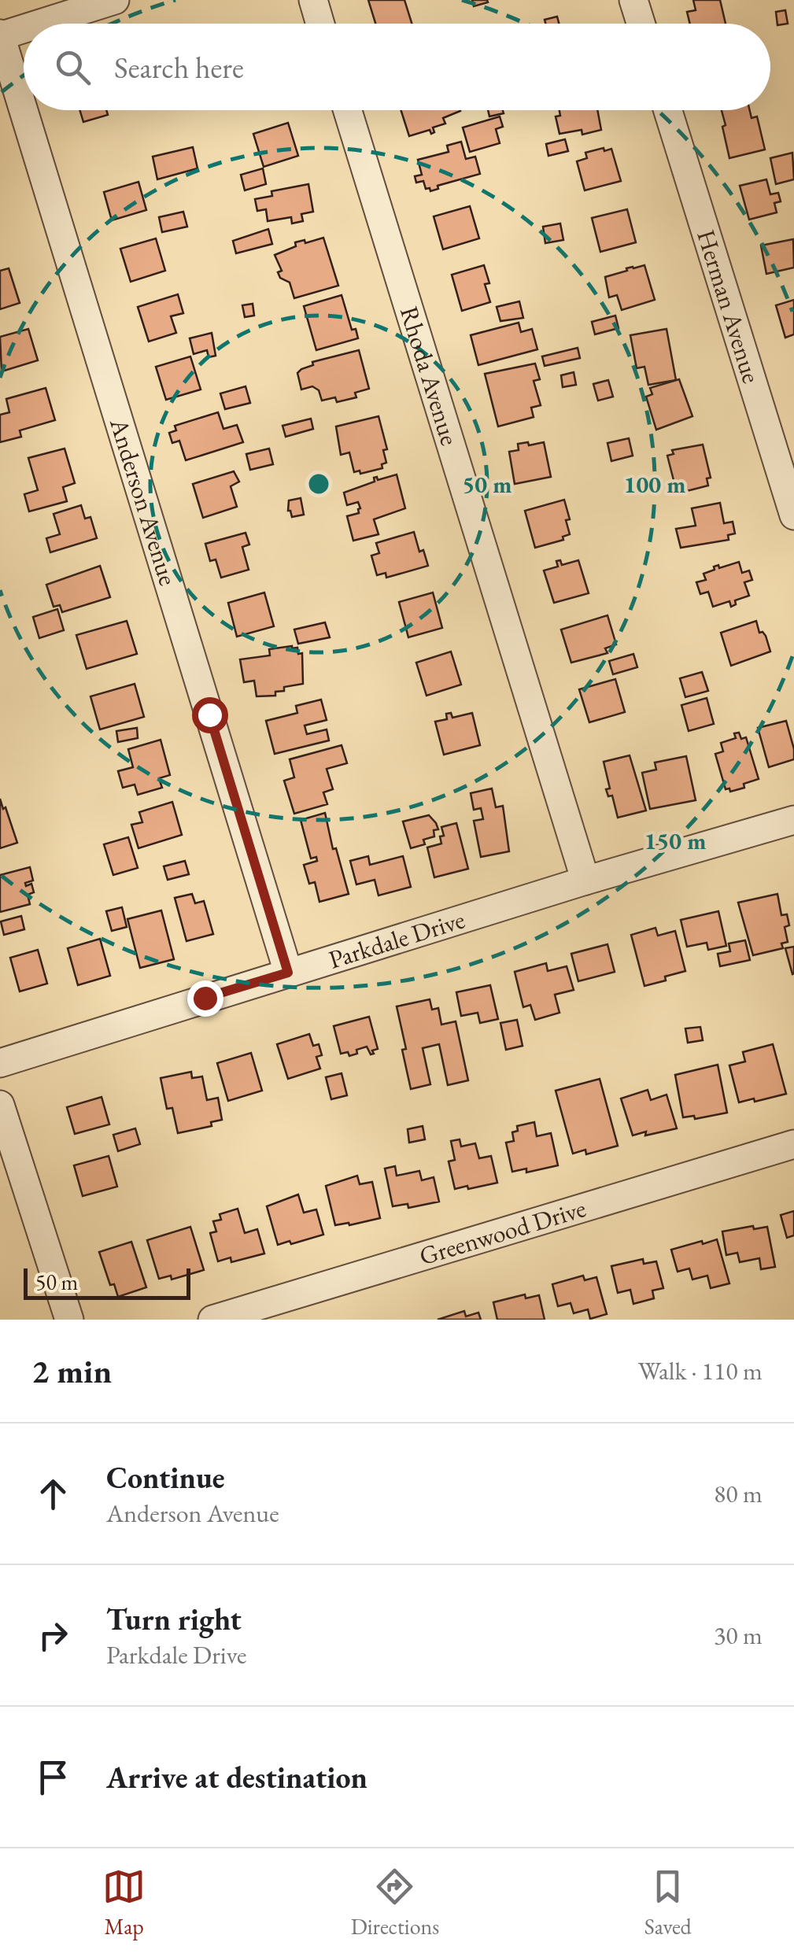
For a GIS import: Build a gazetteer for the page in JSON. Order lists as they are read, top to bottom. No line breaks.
{"streets":{"street":["Herman Avenue","Rhoda Avenue","Anderson Avenue","Parkdale Drive","Greenwood Drive"]},"crossings":[["Rhoda Avenue","Parkdale Drive"],["Anderson Avenue","Parkdale Drive"]],"scale_bar":"50 m","page":{"search":"Search here","scale":"50 m","heading":["2 min","Walk · 110 m"],"list":[["Continue","Anderson Avenue","80 m"],["Turn right","Parkdale Drive","30 m"],"Arrive at destination"],"nav":["Map","Directions","Saved"]},"rings":["50 m","100 m","150 m"]}
